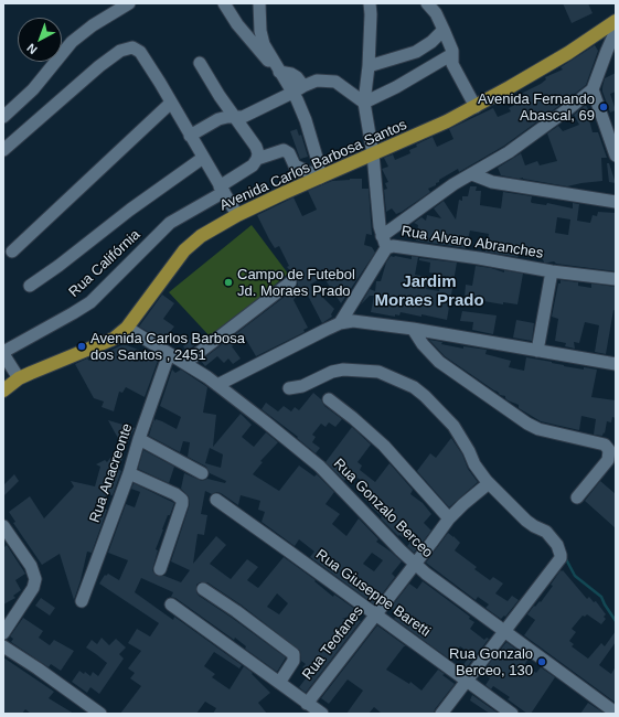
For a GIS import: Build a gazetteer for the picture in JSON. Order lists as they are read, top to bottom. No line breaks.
{"streets":{"main road":["Avenida Carlos Barbosa Santos"],"street":["Rua Alvaro Abranches","Rua Califórnia","Rua Anacreonte","Rua Gonzalo Berceo","Rua Giuseppe Baretti","Rua Teofanes"]},"crossings":[["Avenida Carlos Barbosa Santos","Rua Califórnia"],["Avenida Carlos Barbosa Santos","Rua Gonzalo Berceo"],["Rua Anacreonte","Rua Gonzalo Berceo"],["Rua Gonzalo Berceo","Rua Teofanes"],["Rua Giuseppe Baretti","Rua Teofanes"]],"districts":["Jardim Moraes Prado"],"places":["Avenida Fernando Abascal, 69","Campo de Futebol Jd. Moraes Prado","Avenida Carlos Barbosa dos Santos , 2451","Rua Gonzalo Berceo, 130"],"north":"bottom left"}
